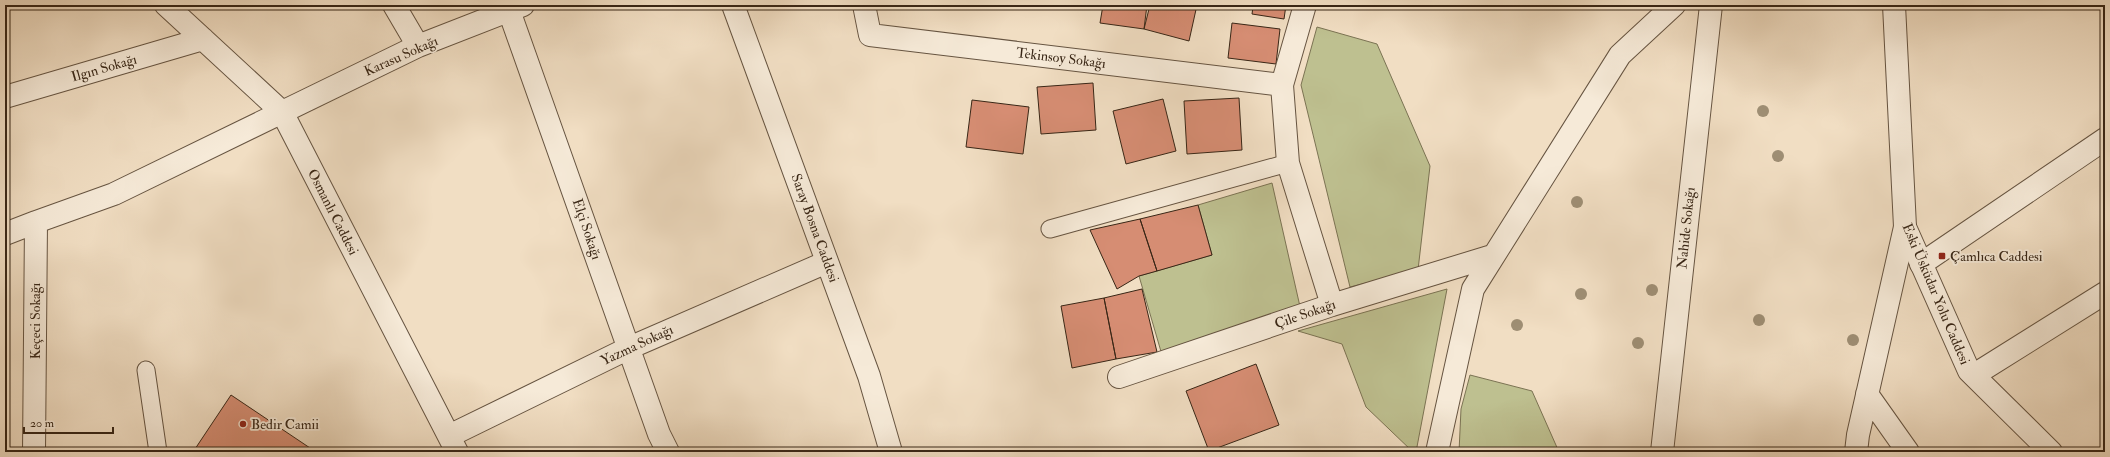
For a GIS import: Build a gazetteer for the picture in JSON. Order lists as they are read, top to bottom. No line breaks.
{"streets":{"street":["Karasu Sokağı","Tekinsoy Sokağı","Ilgın Sokağı","Osmanlı Caddesi","Saray Bosna Caddesi","Nahide Sokağı","Elçi Sokağı","Eski Üsküdar Yolu Caddesi","Çile Sokağı","Keçeci Sokağı","Yazma Sokağı"]},"crossings":[["Karasu Sokağı","Osmanlı Caddesi"],["Karasu Sokağı","Elçi Sokağı"],["Karasu Sokağı","Keçeci Sokağı"],["Ilgın Sokağı","Osmanlı Caddesi"],["Osmanlı Caddesi","Yazma Sokağı"],["Saray Bosna Caddesi","Yazma Sokağı"],["Elçi Sokağı","Yazma Sokağı"]],"places":{"transit":["Çamlıca Caddesi"],"other":["Bedir Camii"]},"scale_bar":"20 m"}
